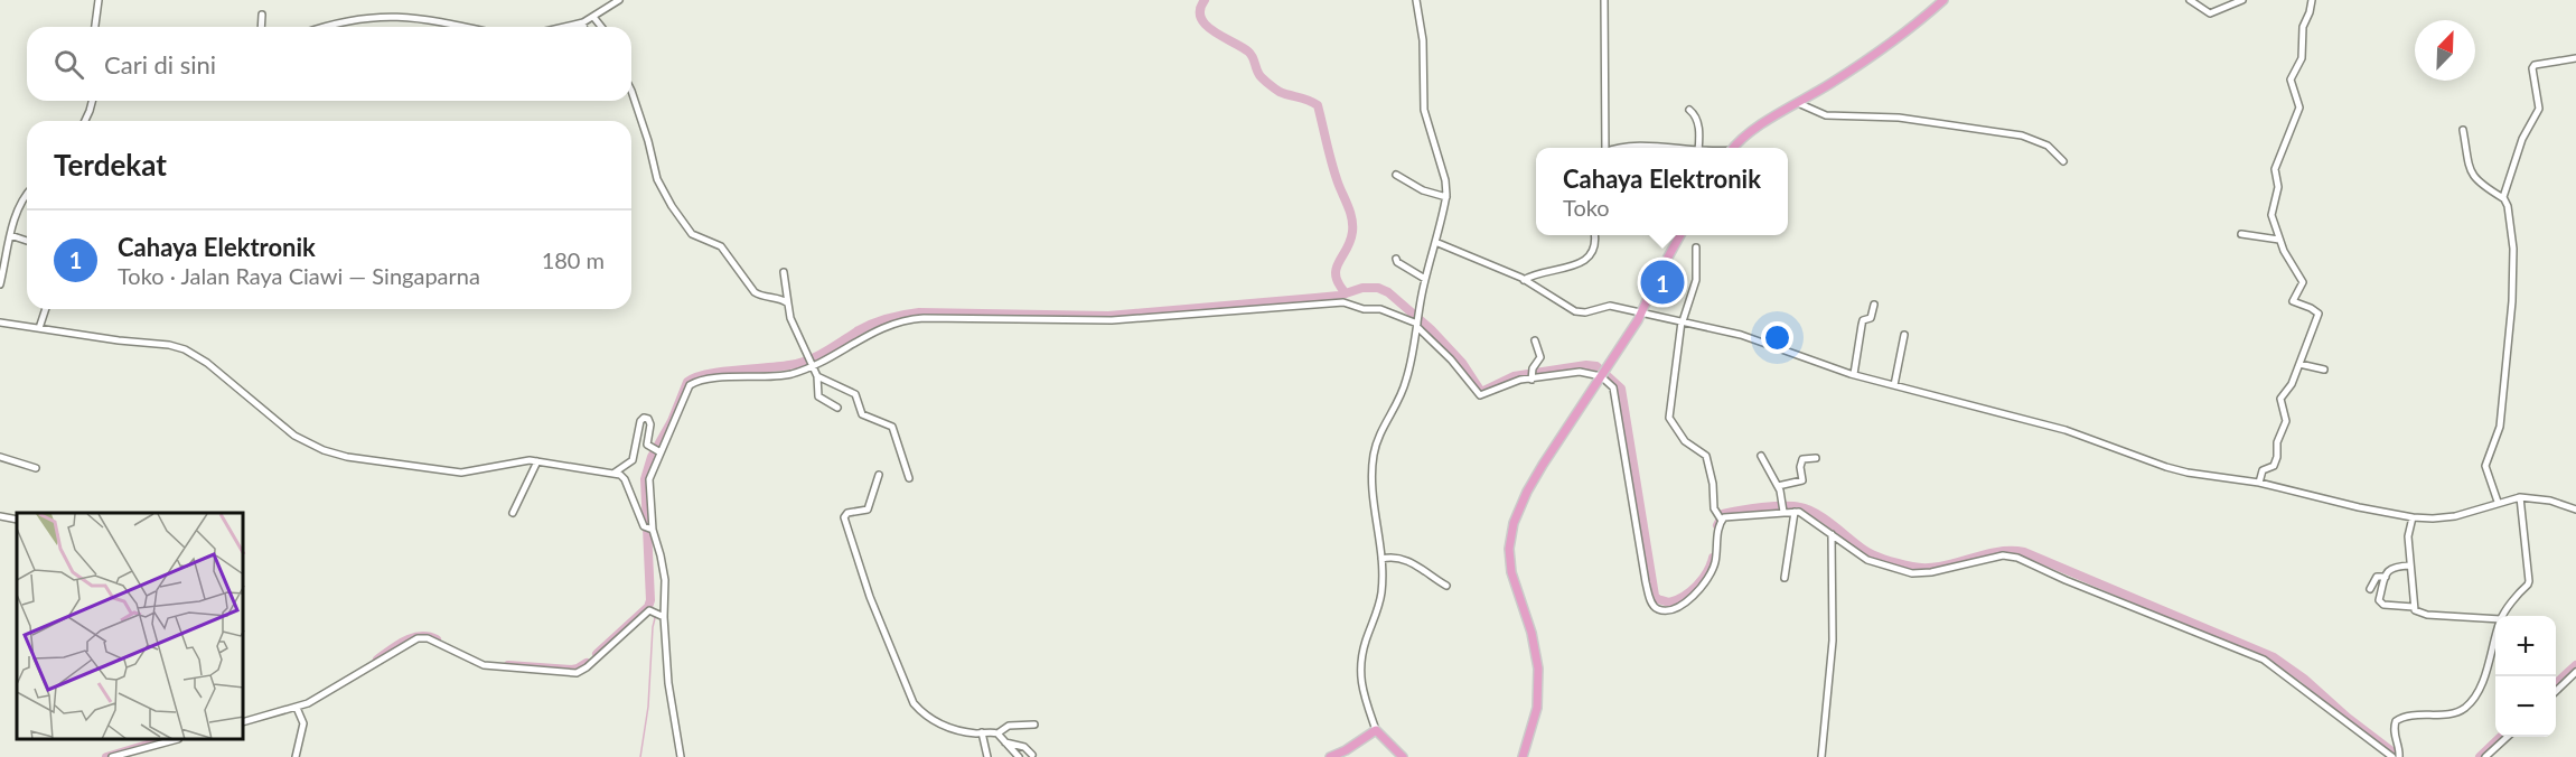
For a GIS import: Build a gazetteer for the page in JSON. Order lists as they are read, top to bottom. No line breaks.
{"north":"top right","page":{"search":"Cari di sini","heading":"Terdekat","popup":["Cahaya Elektronik","Toko"],"list":[{"mark":"1","name":"Cahaya Elektronik","note":"Toko · Jalan Raya Ciawi — Singaparna","value":"180 m"}],"pins":"1","map_buttons":["+","−"]}}
